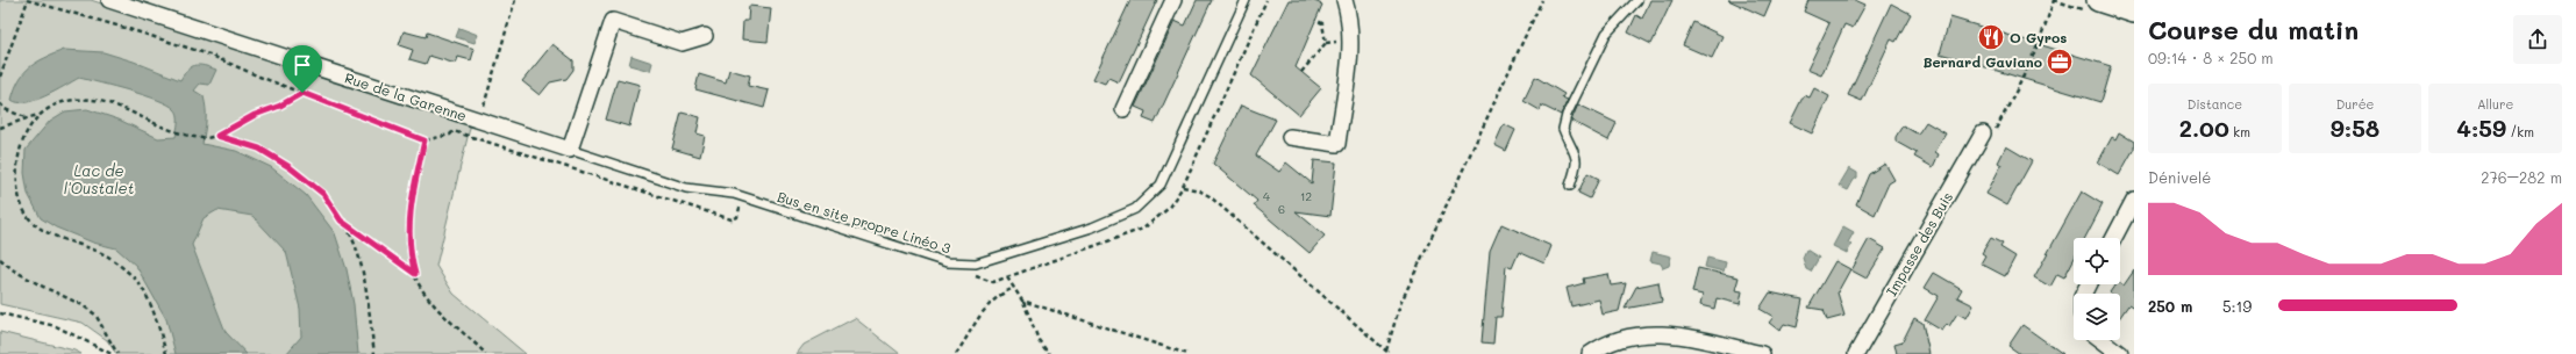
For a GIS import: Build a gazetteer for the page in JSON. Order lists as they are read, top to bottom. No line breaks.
{"streets":{"street":["Rue de la Garenne","Impasse des Buis"],"lane":["Bus en site propre Linéo 3"]},"crossings":[["Rue de la Garenne","Bus en site propre Linéo 3"]],"water":["Lac de l'Oustalet"],"places":{"restaurant":["O Gyros"],"office":["Bernard Gaviano"]},"house_numbers":["4","12","6"],"page":{"heading":["Course du matin","09:14 · 8 × 250 m"],"stats":[["Distance","2.00 km"],["Durée","9:58"],["Allure","4:59 /km"]],"chart":["Dénivelé","276–282 m"],"list":[{"name":"250 m","note":"5:19"}]}}
